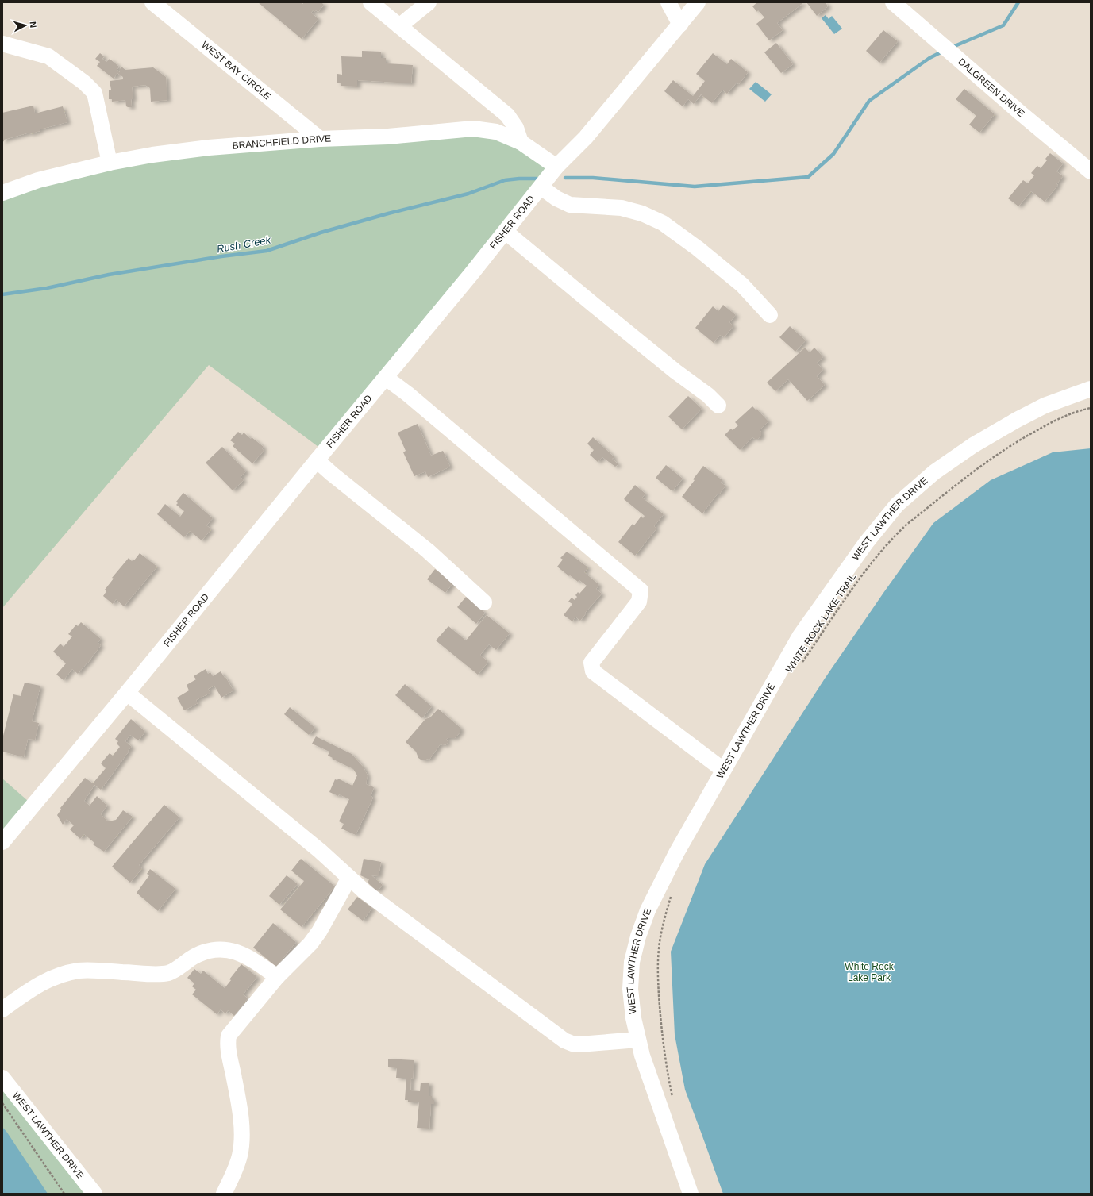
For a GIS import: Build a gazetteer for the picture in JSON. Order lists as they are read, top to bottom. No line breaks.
{"streets":{"street":["WEST BAY CIRCLE","DALGREEN DRIVE","BRANCHFIELD DRIVE","FISHER ROAD","WEST LAWTHER DRIVE"],"path":["WHITE ROCK LAKE TRAIL"]},"crossings":[["WEST BAY CIRCLE","BRANCHFIELD DRIVE"],["BRANCHFIELD DRIVE","FISHER ROAD"]],"water":["Rush Creek"],"parks":["White Rock Lake Park"],"north":"right"}
